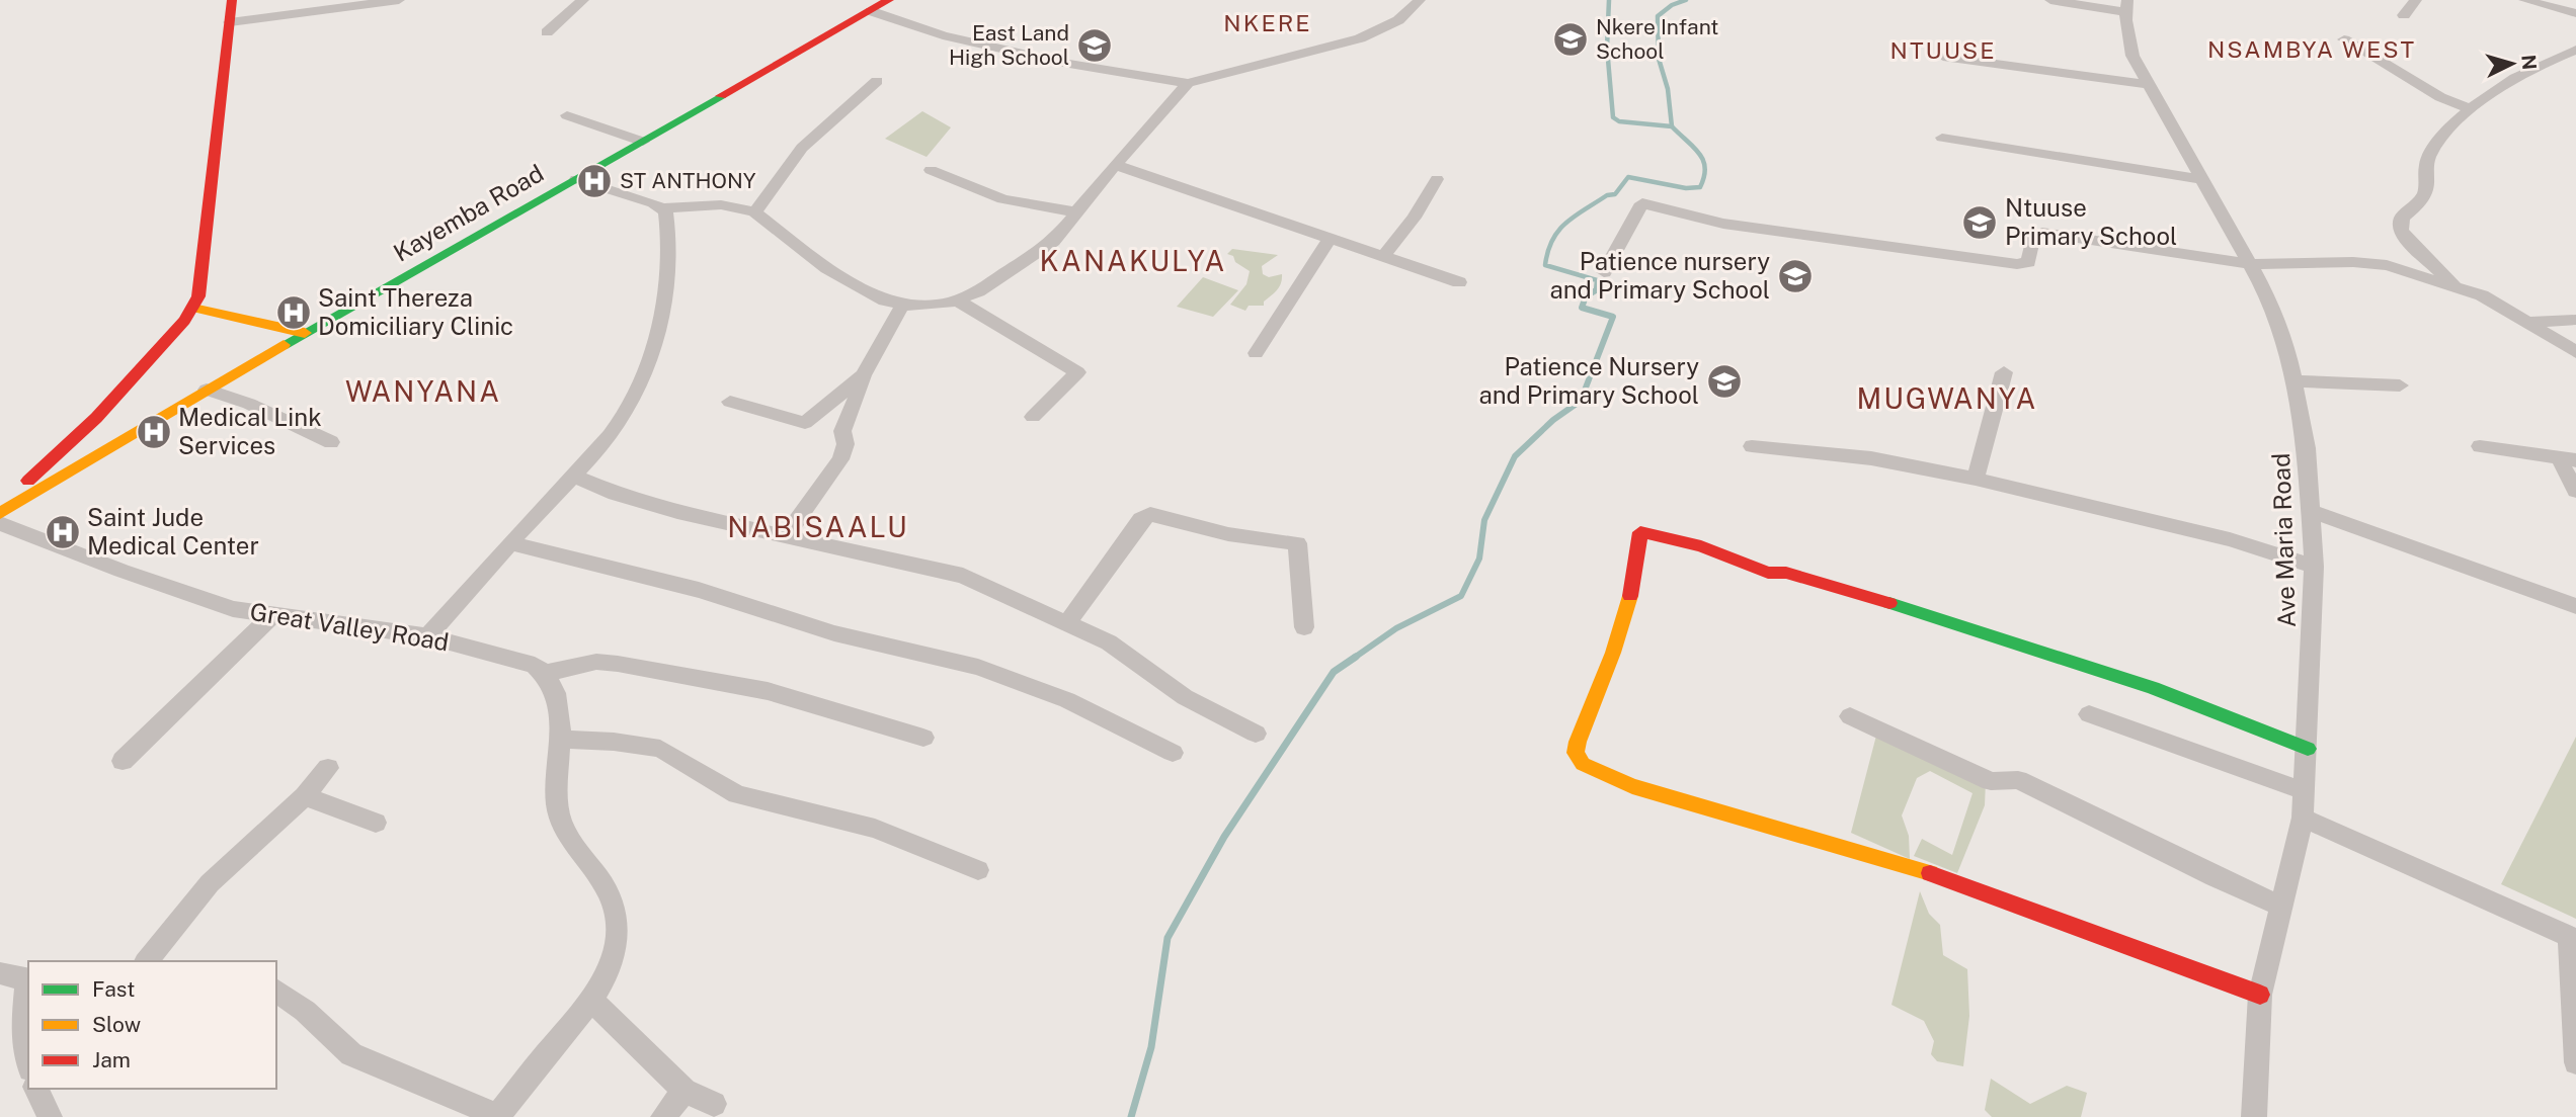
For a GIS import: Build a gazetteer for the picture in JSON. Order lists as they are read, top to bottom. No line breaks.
{"streets":{"street":["Kayemba Road","Ave Maria Road","Great Valley Road"]},"districts":["NKERE","NSAMBYA WEST","NTUUSE","KANAKULYA","WANYANA","MUGWANYA","NABISAALU"],"places":{"school or university":["Nkere Infant School","East Land High School","Ntuuse Primary School","Patience nursery and Primary School","Patience Nursery and Primary School"],"hospital":["ST ANTHONY","Saint Thereza Domiciliary Clinic","Medical Link Services","Saint Jude Medical Center"]},"legend":["Fast","Slow","Jam"],"north":"right"}
